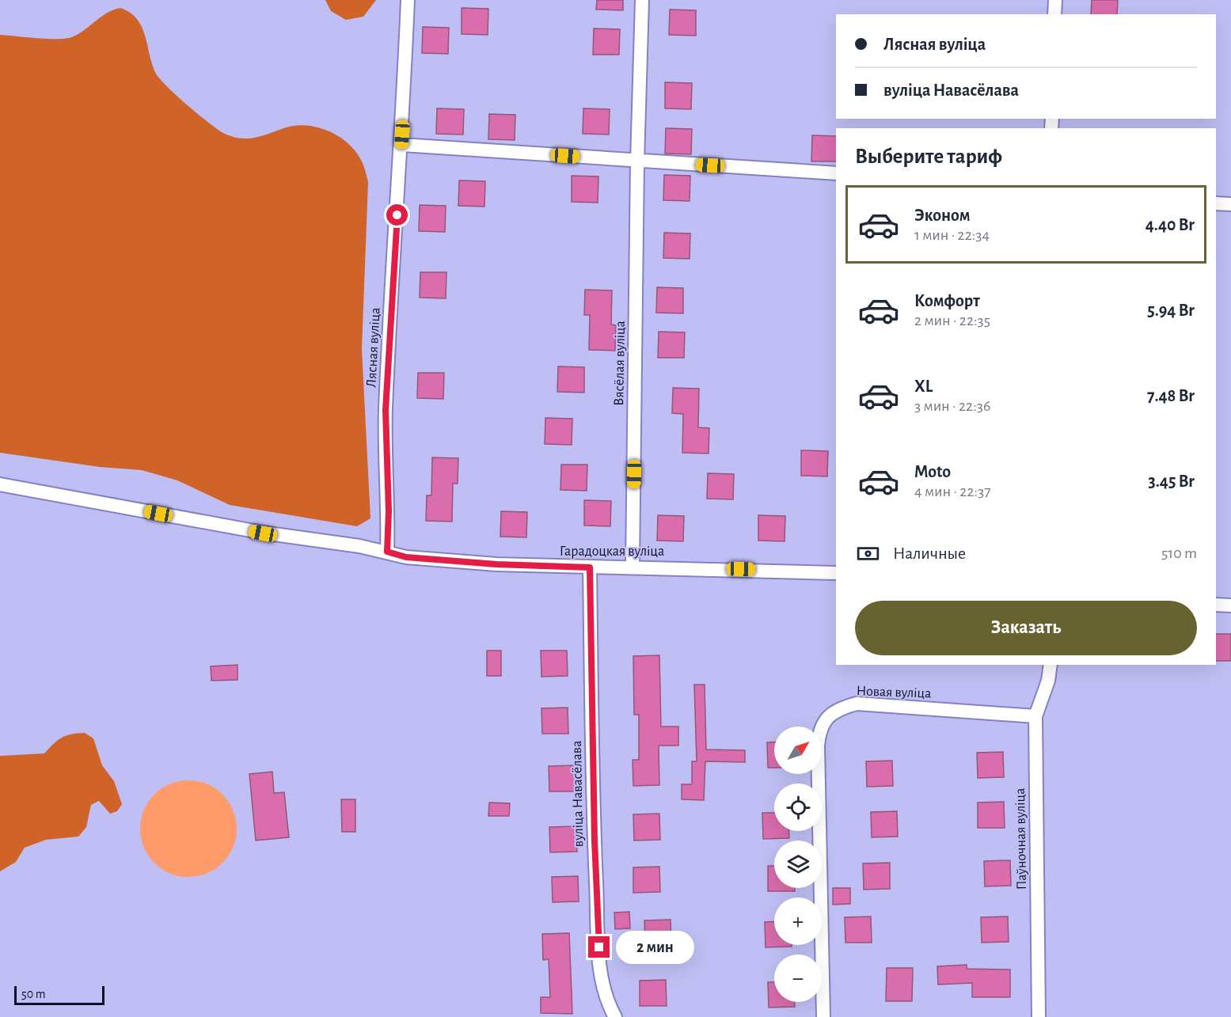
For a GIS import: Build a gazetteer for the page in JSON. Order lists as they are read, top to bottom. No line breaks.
{"streets":{"street":["Лясная вуліца","Вясёлая вуліца","Гарадоцкая вуліца","Новая вуліца","вуліца Навасёлава","Паўночная вуліца"]},"crossings":[["Лясная вуліца","Гарадоцкая вуліца"],["Вясёлая вуліца","Гарадоцкая вуліца"],["Гарадоцкая вуліца","вуліца Навасёлава"],["Новая вуліца","Паўночная вуліца"]],"scale_bar":"50 m","north":"top right","page":{"banner":["Лясная вуліца","вуліца Навасёлава"],"heading":"Выберите тариф","list":[{"name":"Эконом","note":"1 мин · 22:34","value":"4.40 Br"},{"name":"Комфорт","note":"2 мин · 22:35","value":"5.94 Br"},{"name":"XL","note":"3 мин · 22:36","value":"7.48 Br"},{"name":"Moto","note":"4 мин · 22:37","value":"3.45 Br"}],"pay":["Наличные","510 m"],"buttons":"Заказать","map_buttons":["+","−"],"bubble":"2 мин","scale":"50 m"}}
